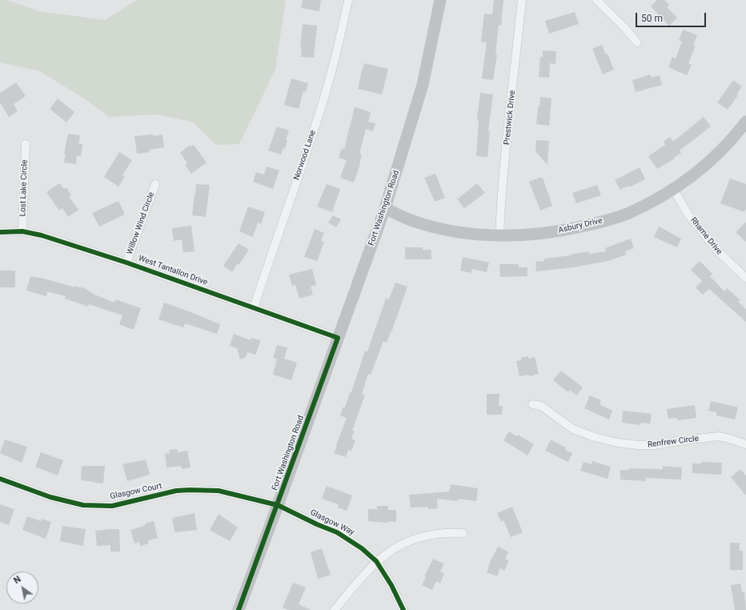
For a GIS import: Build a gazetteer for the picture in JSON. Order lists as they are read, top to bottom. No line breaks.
{"streets":{"main road":["Fort Washington Road","Asbury Drive"],"street":["Prestwick Drive","Norwood Lane","Lost Lake Circle","Willow Wind Circle","Rhame Drive","West Tantallon Drive","Renfrew Circle","Glasgow Court","Glasgow Way"]},"crossings":[["Prestwick Drive","Asbury Drive"],["Norwood Lane","West Tantallon Drive"],["Lost Lake Circle","West Tantallon Drive"],["Fort Washington Road","Asbury Drive"],["Fort Washington Road","West Tantallon Drive"],["Fort Washington Road","Glasgow Court"],["Fort Washington Road","Glasgow Way"],["Willow Wind Circle","West Tantallon Drive"],["Asbury Drive","Rhame Drive"],["Glasgow Court","Glasgow Way"]],"scale_bar":"50 m","north":"top left"}
